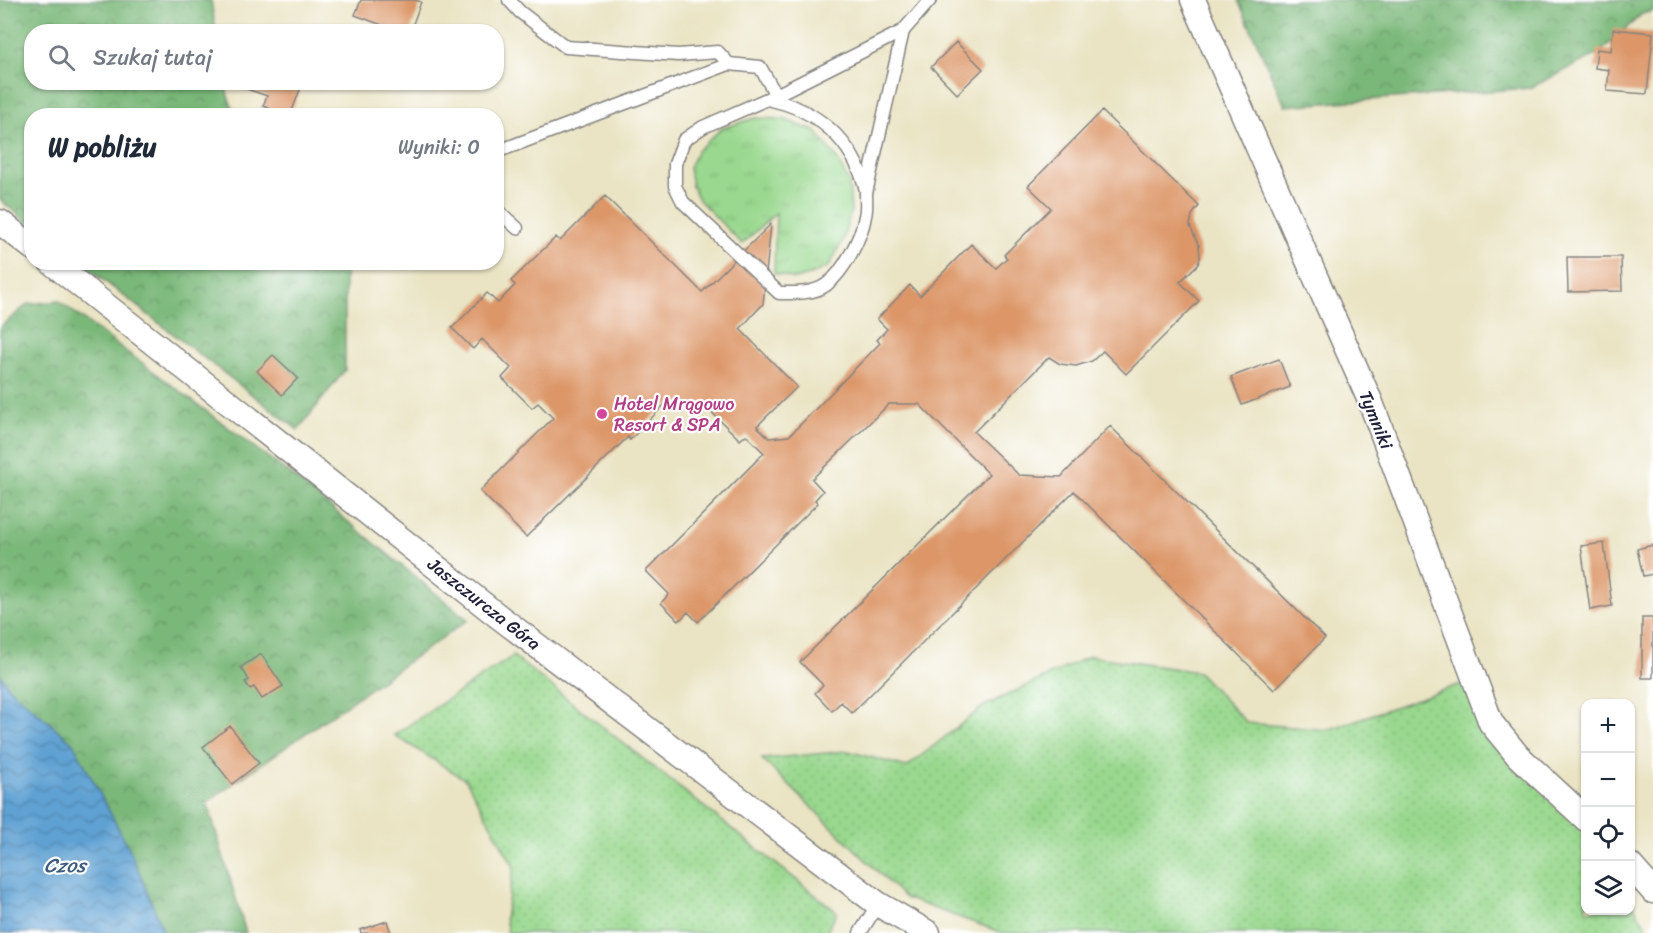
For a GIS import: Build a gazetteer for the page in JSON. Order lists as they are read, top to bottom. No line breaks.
{"streets":{"street":["Tymniki","Jaszczurcza Góra"]},"water":["Czos"],"places":["Hotel Mrągowo Resort & SPA"],"page":{"search":"Szukaj tutaj","heading":["W pobliżu","Wyniki: 0"],"map_buttons":["+","−"]}}
